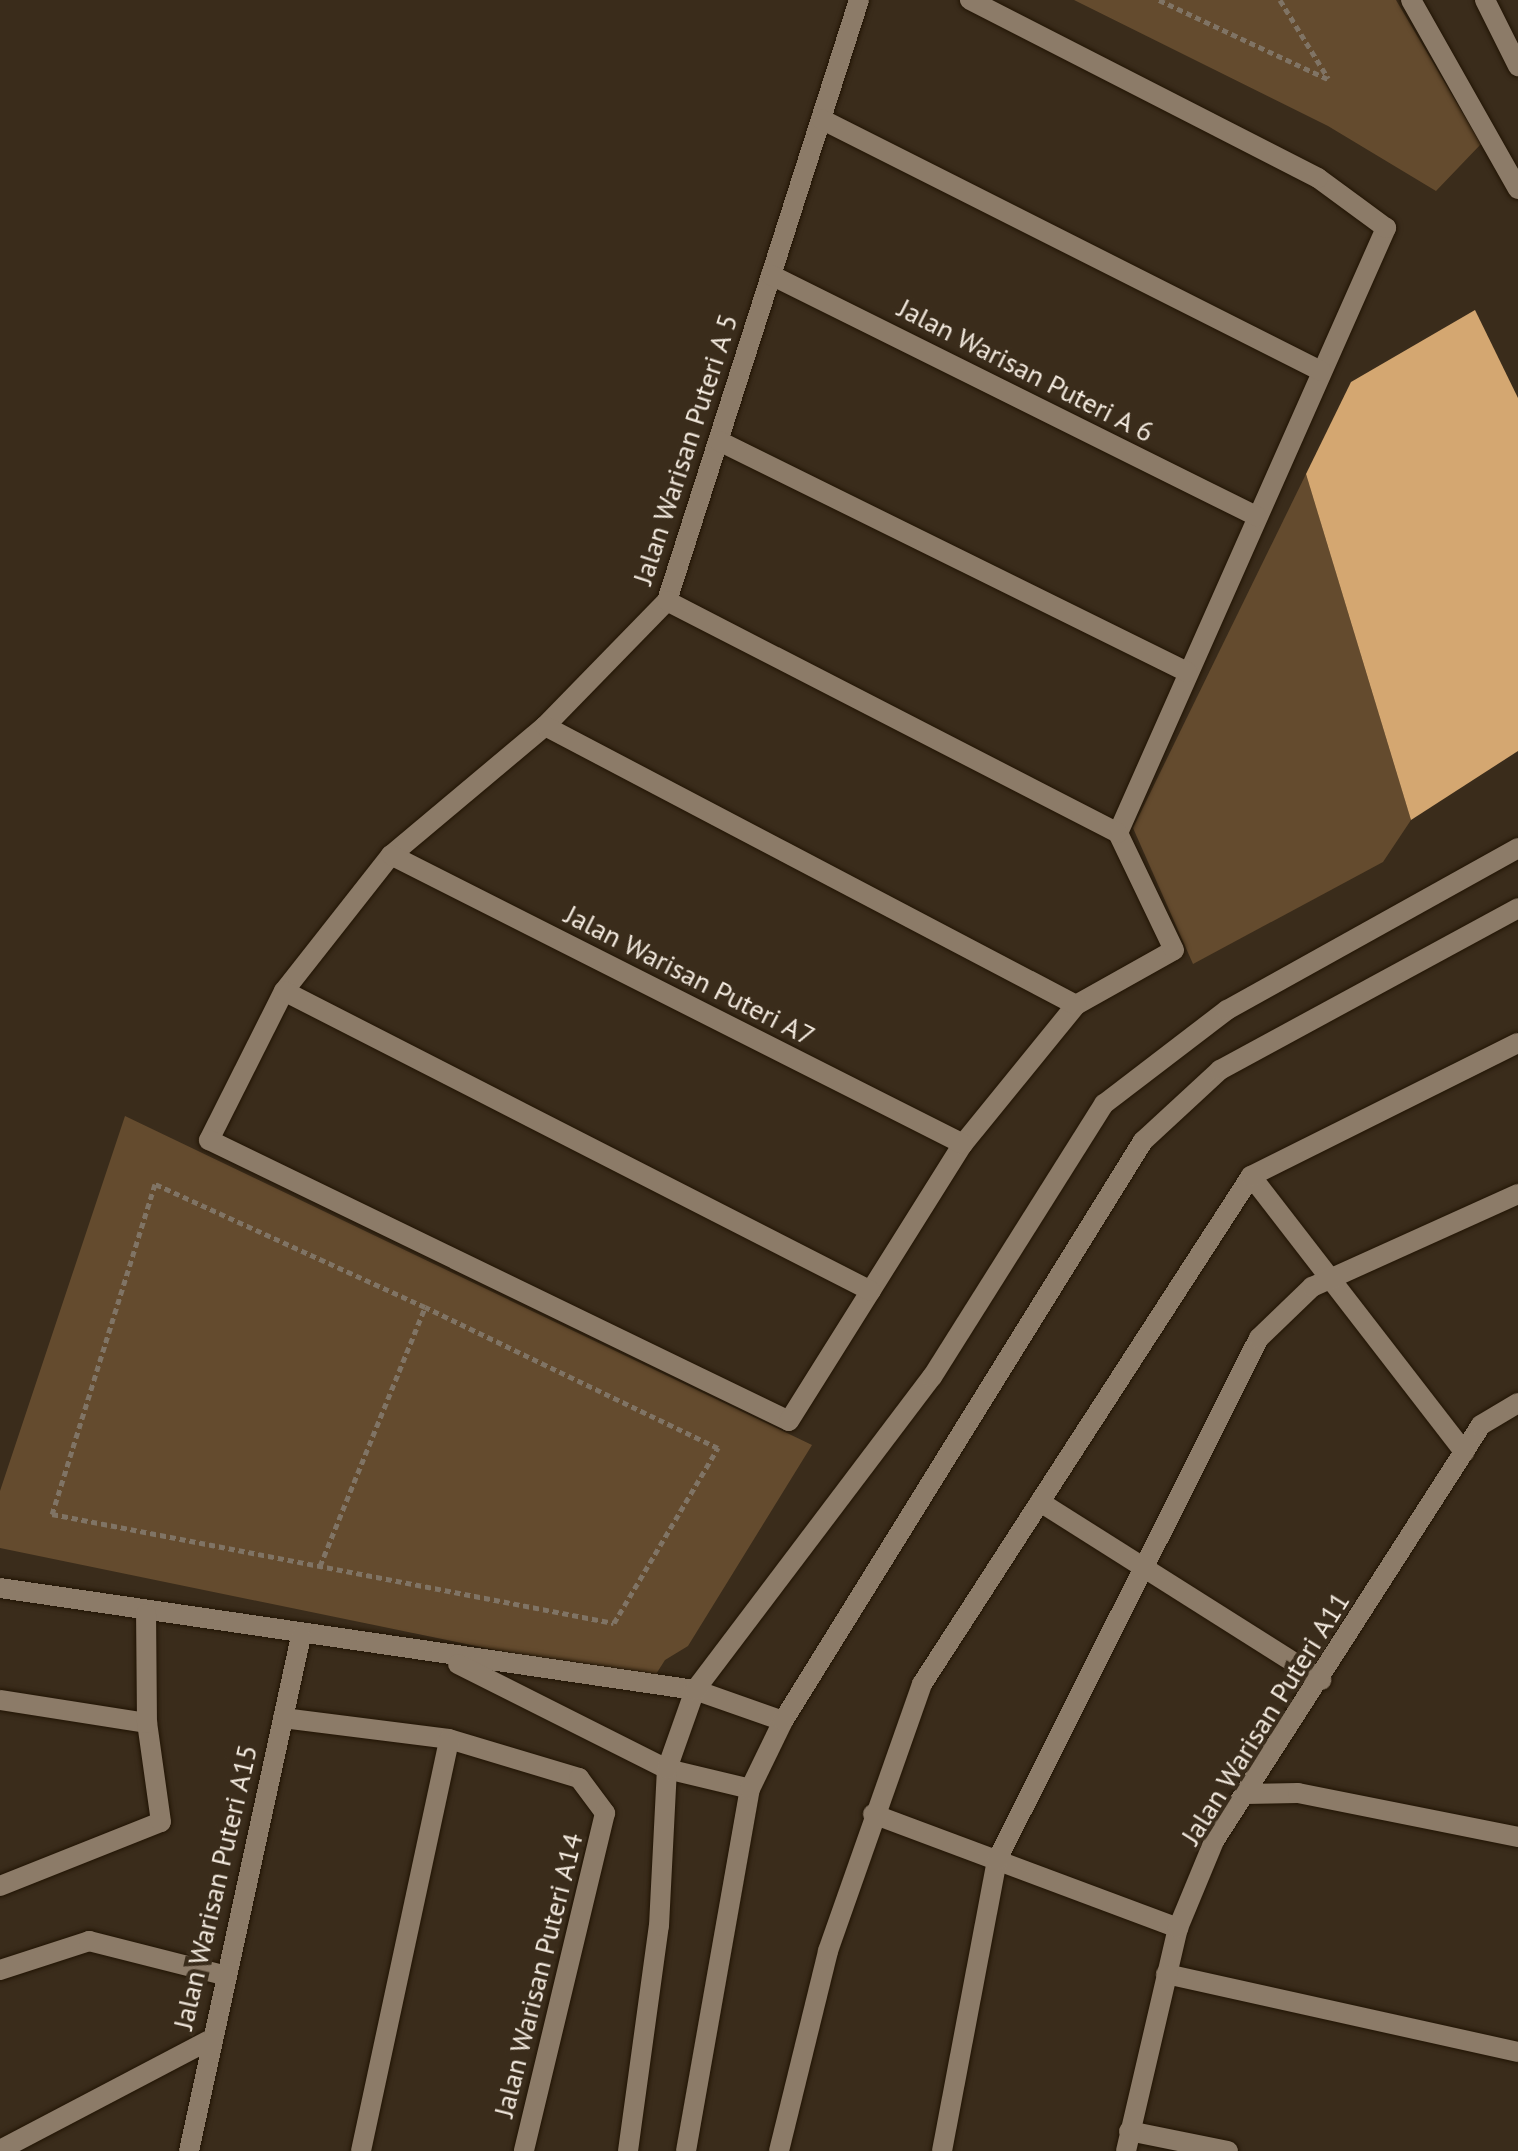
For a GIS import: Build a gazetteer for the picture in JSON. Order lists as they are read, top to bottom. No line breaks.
{"streets":{"street":["Jalan Warisan Puteri A 6","Jalan Warisan Puteri A 5","Jalan Warisan Puteri A7","Jalan Warisan Puteri A11","Jalan Warisan Puteri A15","Jalan Warisan Puteri A14"]},"crossings":[["Jalan Warisan Puteri A 6","Jalan Warisan Puteri A 5"],["Jalan Warisan Puteri A 5","Jalan Warisan Puteri A7"]]}
